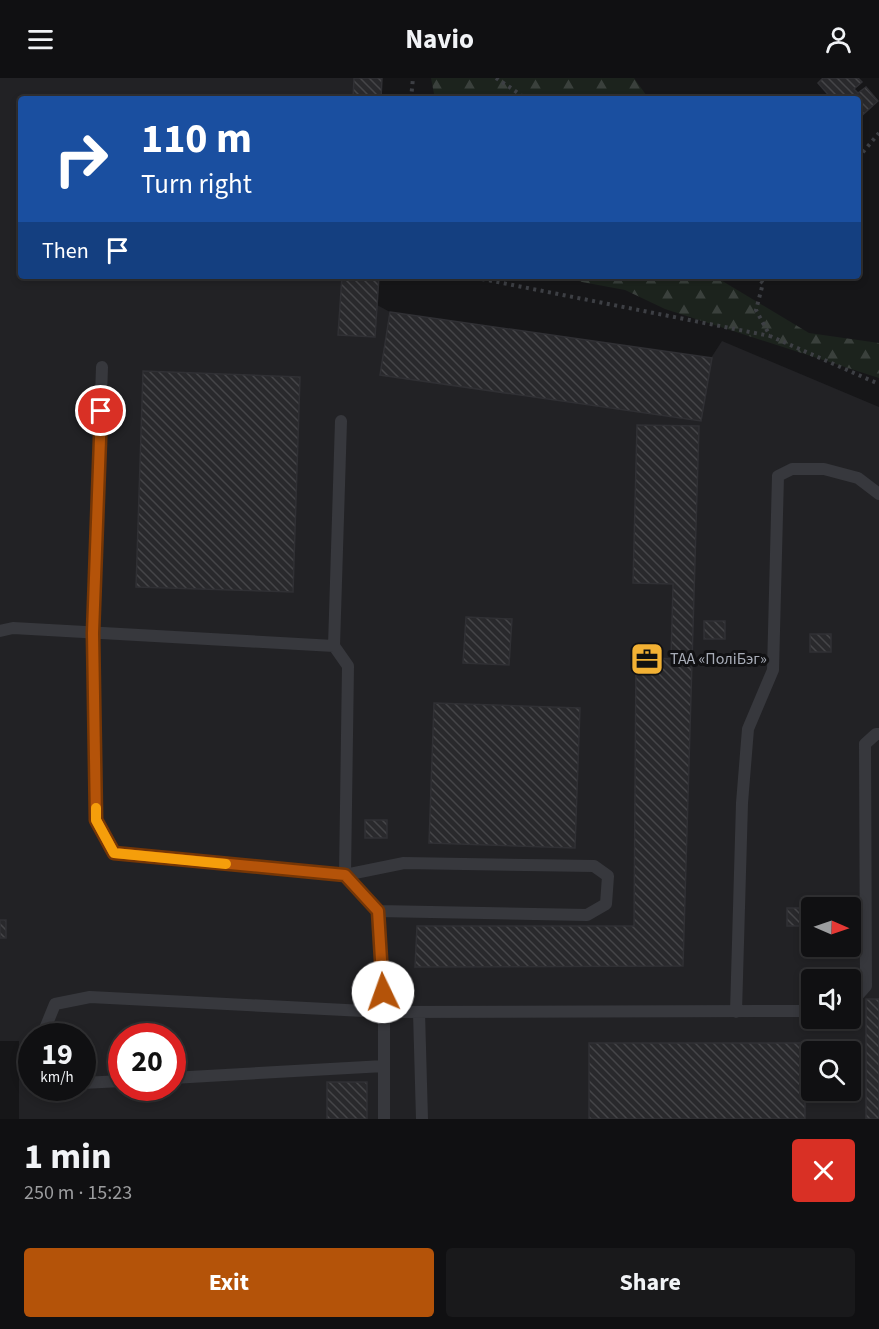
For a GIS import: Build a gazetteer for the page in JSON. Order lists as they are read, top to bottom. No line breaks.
{"places":{"office":["ТАА «ПоліБэг»"]},"north":"right","page":{"header":"Navio","turn":["110 m","Turn right"],"then":"Then","speed":"19 km/h","limit":"20","heading":["1 min","250 m · 15:23"],"buttons":["Exit","Share"]}}
